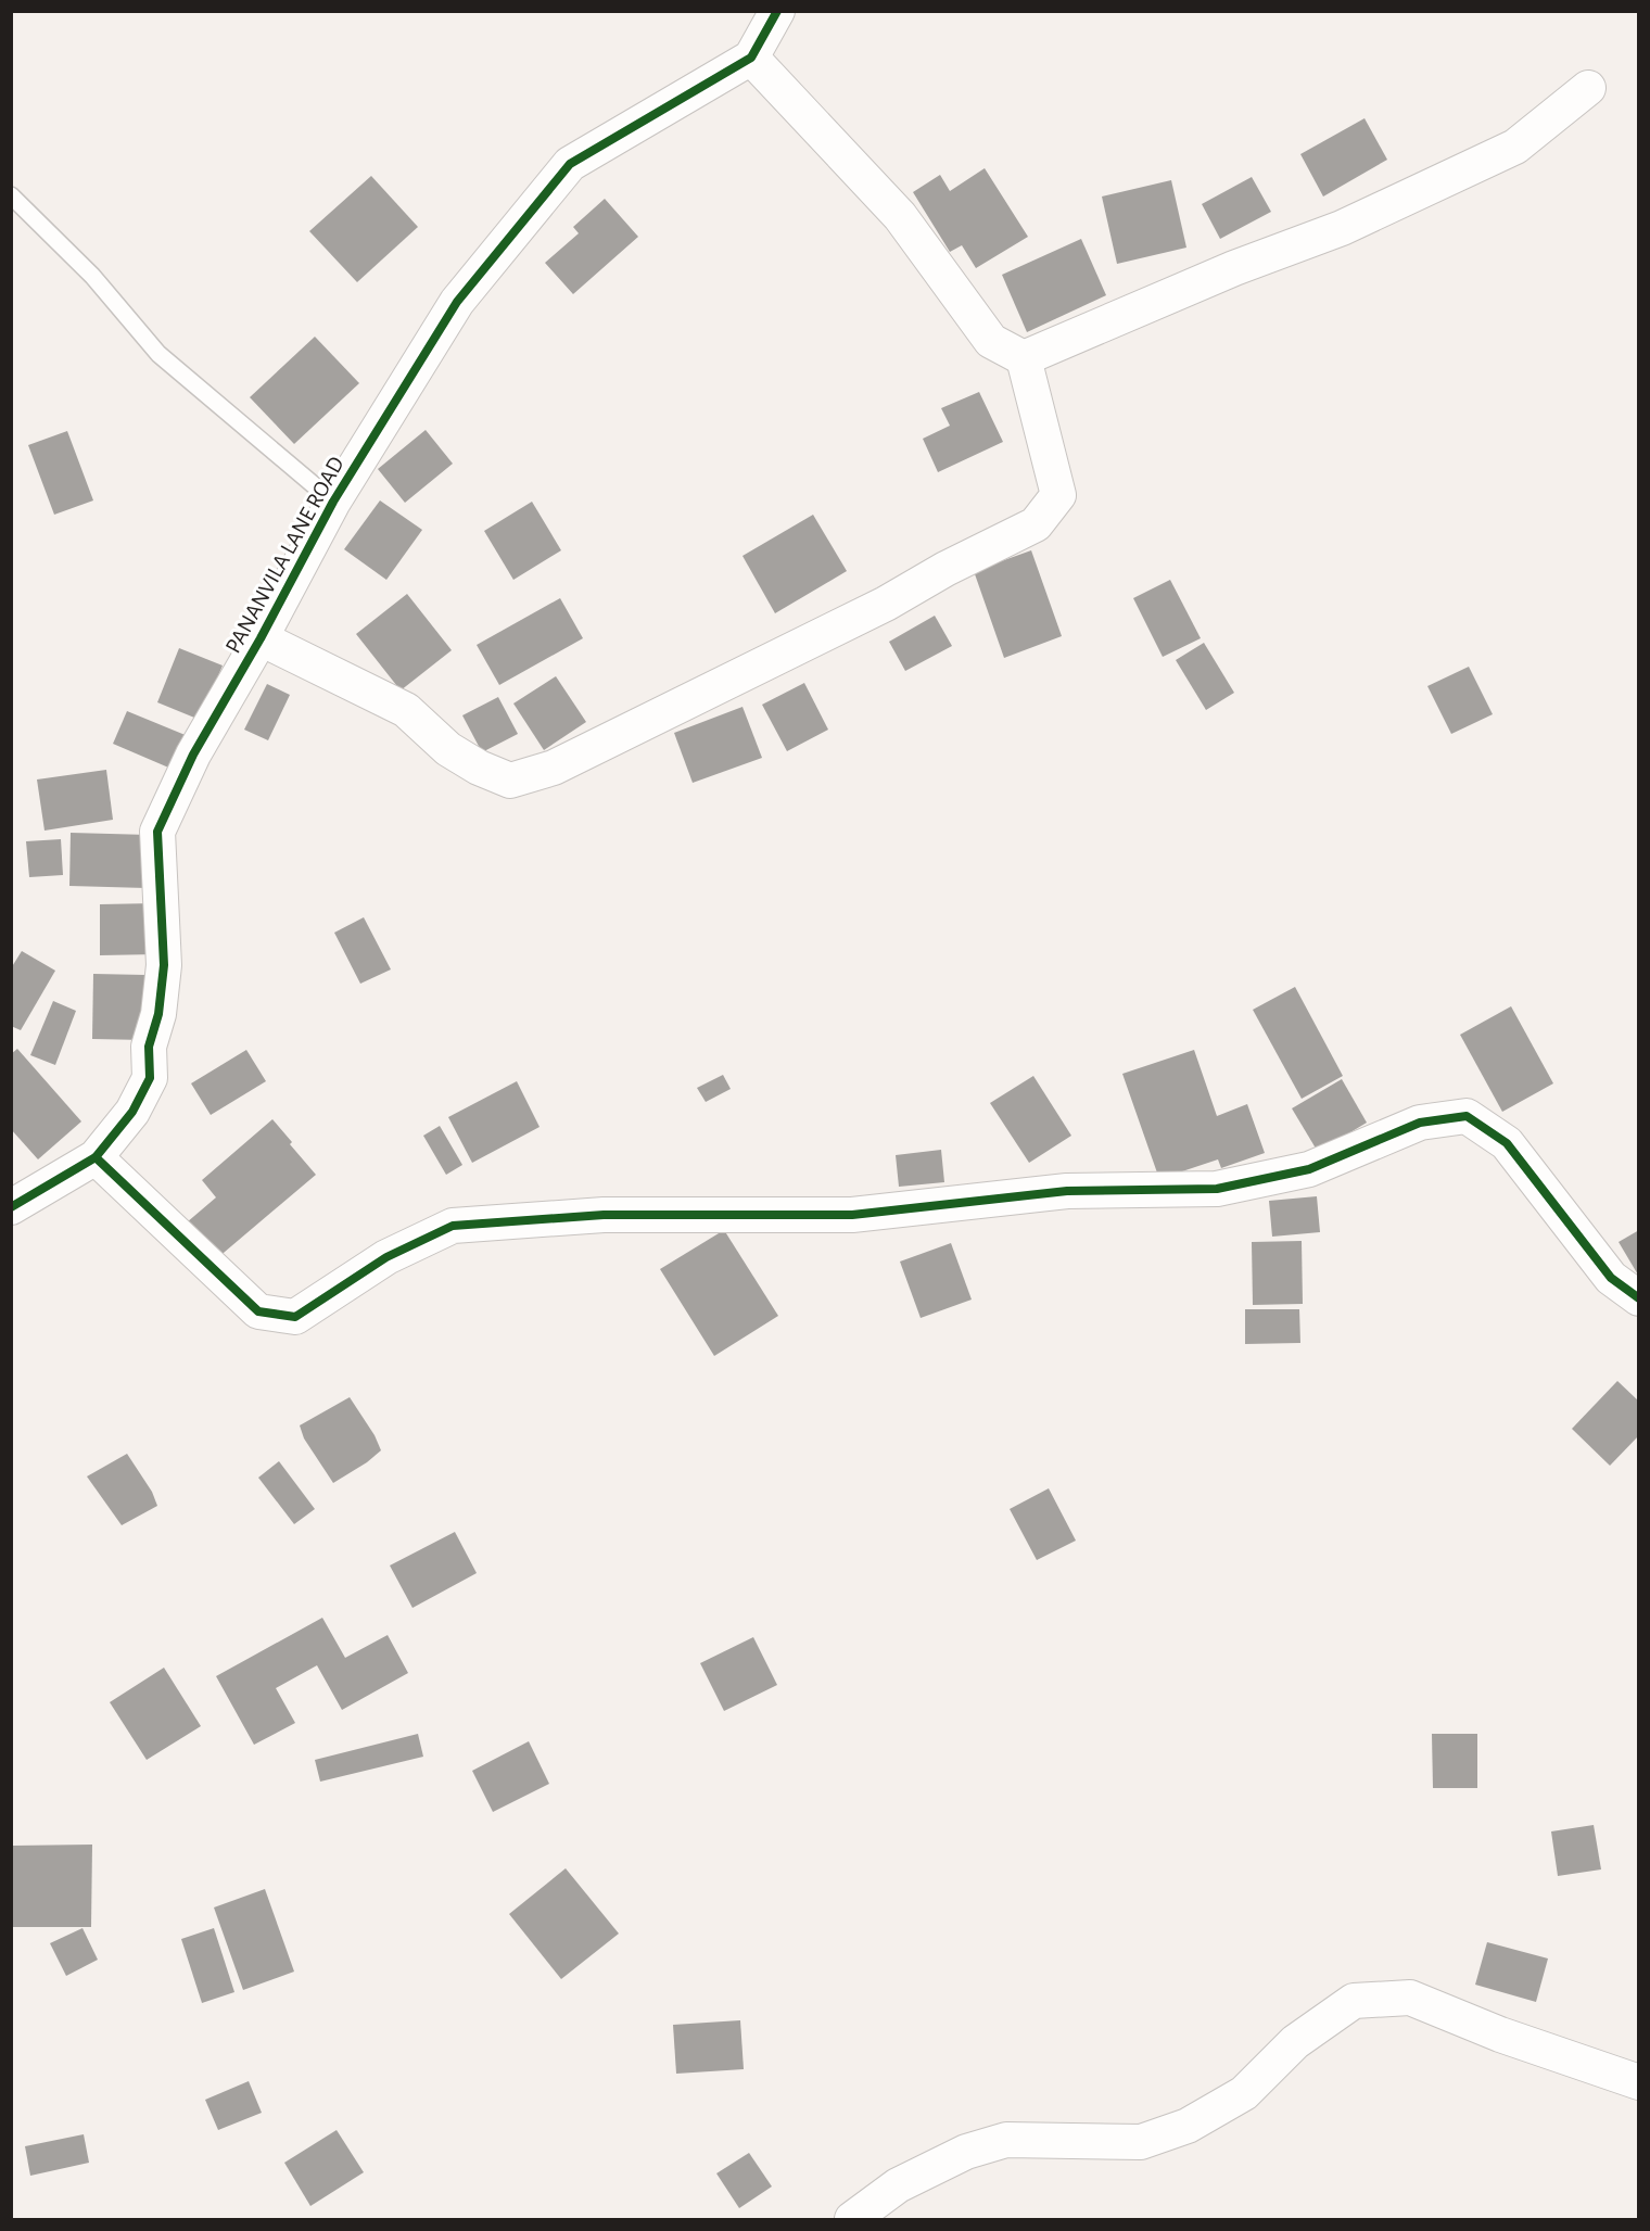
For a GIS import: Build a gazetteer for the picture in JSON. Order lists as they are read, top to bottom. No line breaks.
{"streets":{"street":["PANANVILA LANE ROAD"]}}
